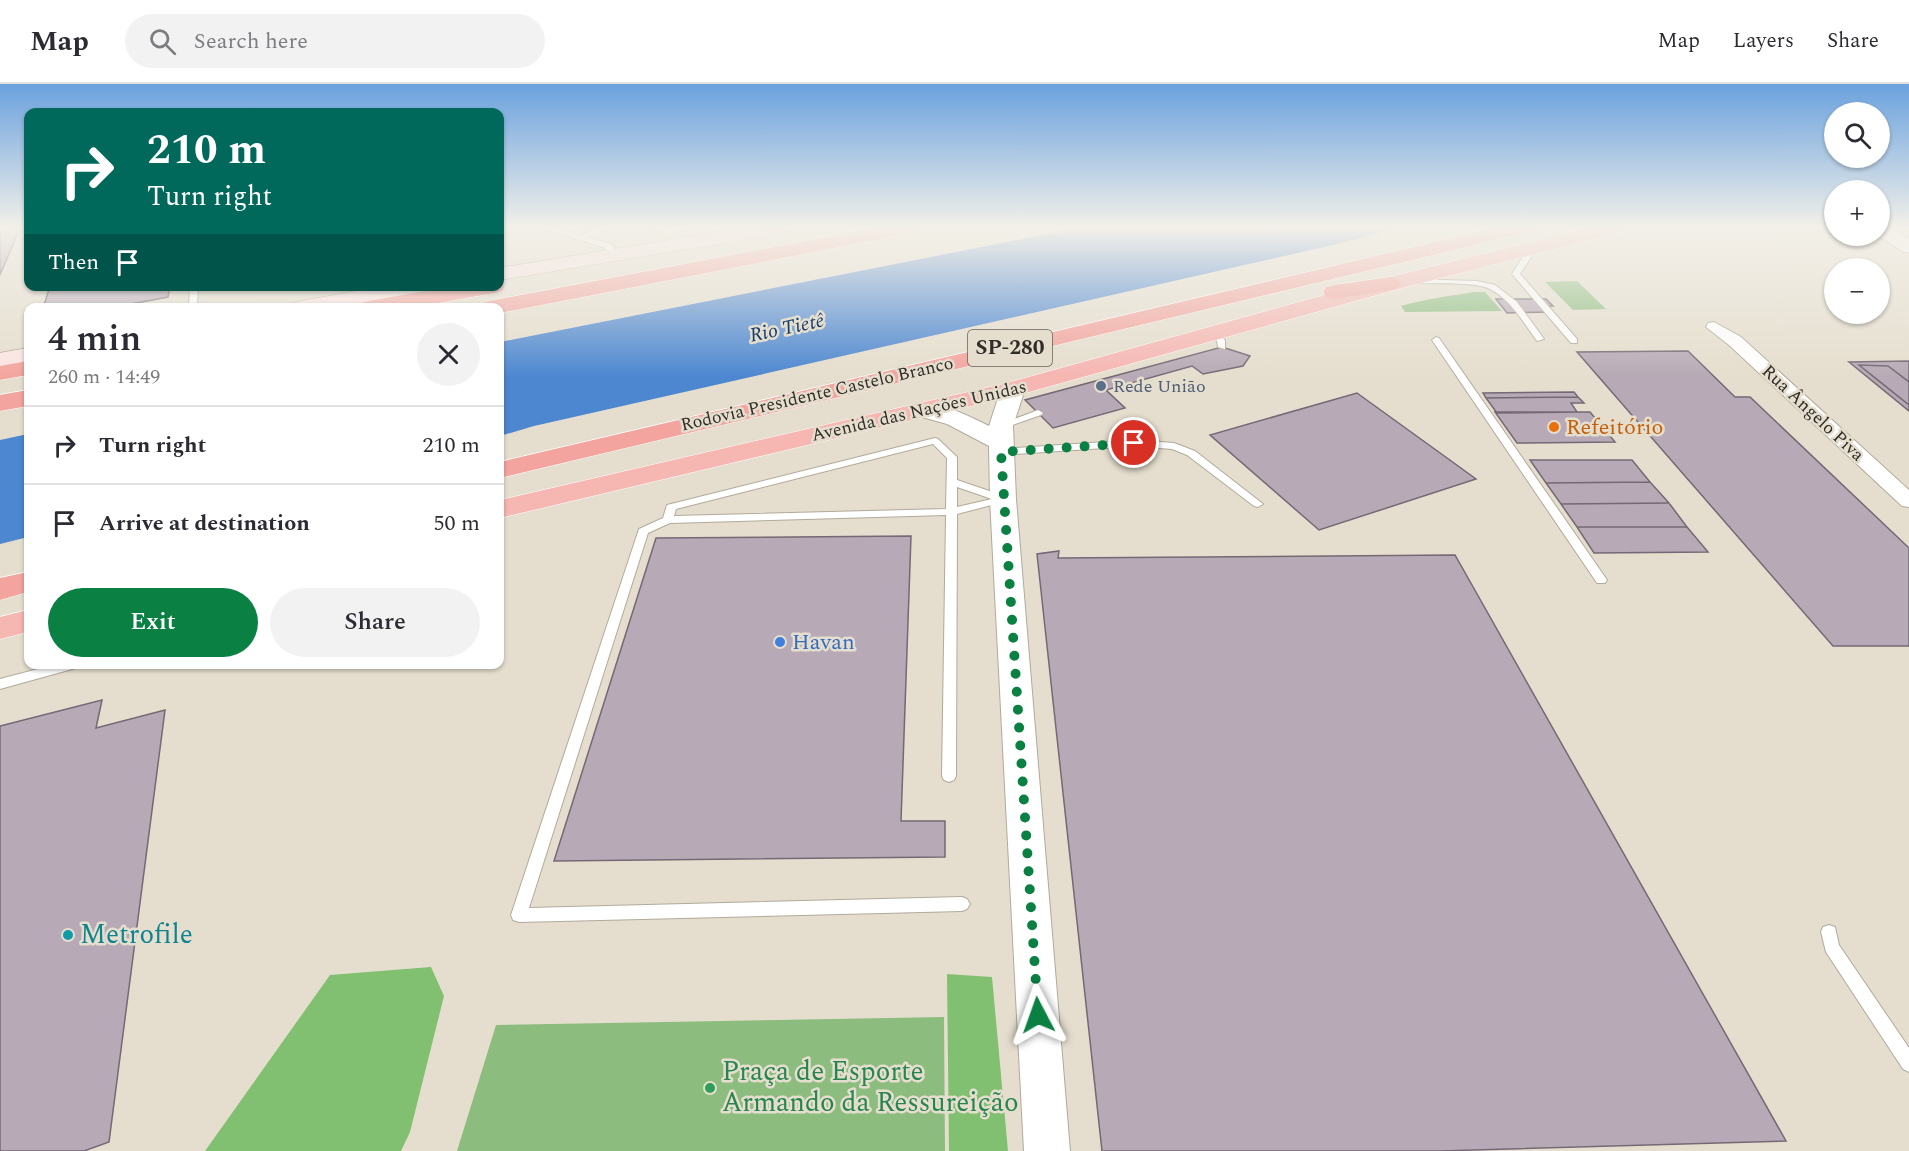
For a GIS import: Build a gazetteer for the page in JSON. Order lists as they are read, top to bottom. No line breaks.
{"streets":{"highway":["SP-280","Rodovia Presidente Castelo Branco","Avenida das Nações Unidas"],"street":["Rua Ângelo Piva"]},"water":["Rio Tietê"],"places":["Rede União","Refeitório","Havan","Metrofile","Praça de Esporte Armando da Ressureição"],"page":{"header":"Map","search":"Search here","nav":["Map","Layers","Share"],"map_buttons":["+","−"],"turn":["210 m","Turn right"],"then":"Then","heading":["4 min","260 m · 14:49"],"list":[{"name":"Turn right","value":"210 m"},{"name":"Arrive at destination","value":"50 m"}],"buttons":["Exit","Share"]}}
